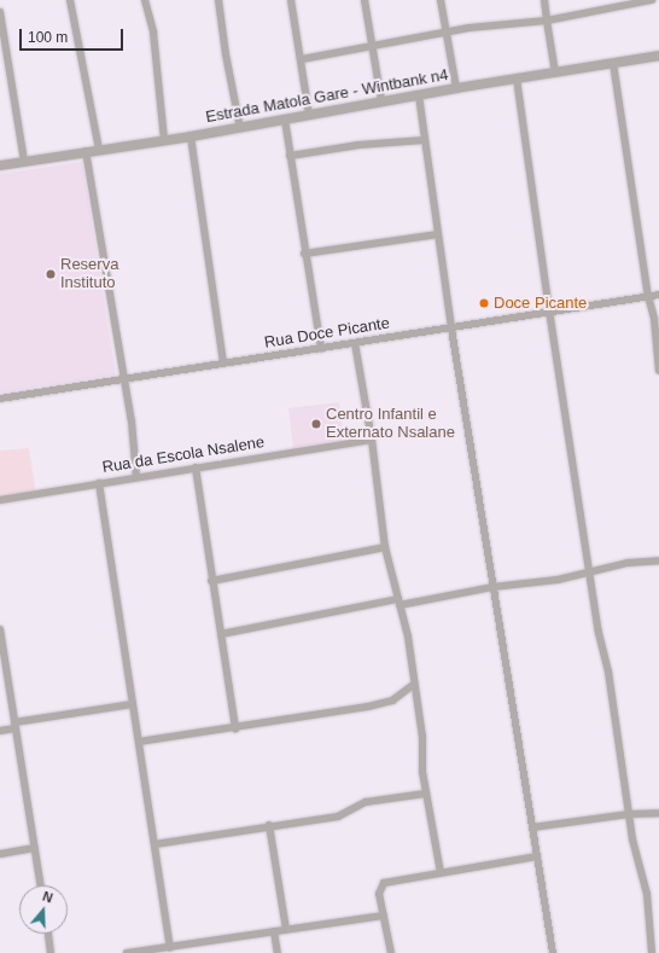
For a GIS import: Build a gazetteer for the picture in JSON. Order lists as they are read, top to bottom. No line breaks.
{"streets":{"street":["Estrada Matola Gare - Wintbank n4","Rua Doce Picante","Rua da Escola Nsalene"]},"places":["Reserva Instituto","Doce Picante","Centro Infantil e Externato Nsalane"],"scale_bar":"100 m","north":"top"}
